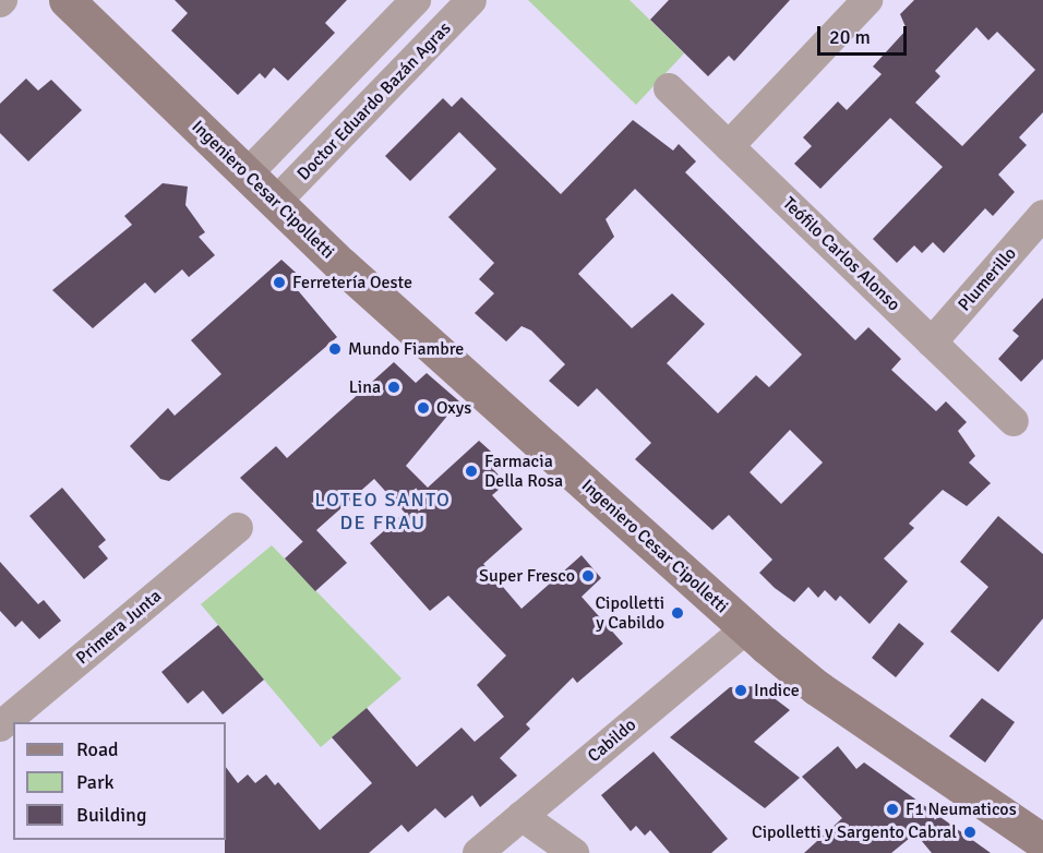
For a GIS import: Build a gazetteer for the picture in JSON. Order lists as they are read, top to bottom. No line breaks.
{"streets":{"main road":["Ingeniero Cesar Cipolletti"],"street":["Doctor Eduardo Bazán Agras","Teófilo Carlos Alonso","Plumerillo","Primera Junta","Cabildo"]},"crossings":[["Doctor Eduardo Bazán Agras","Ingeniero Cesar Cipolletti"],["Ingeniero Cesar Cipolletti","Cabildo"],["Teófilo Carlos Alonso","Plumerillo"]],"districts":["LOTEO SANTO DE FRAU"],"places":["Ferretería Oeste","Mundo Fiambre","Lina","Oxys","Farmacia Della Rosa","Super Fresco","Cipolletti y Cabildo","Indice","F1 Neumaticos","Cipolletti y Sargento Cabral"],"legend":["Road","Park","Building"],"scale_bar":"20 m"}
